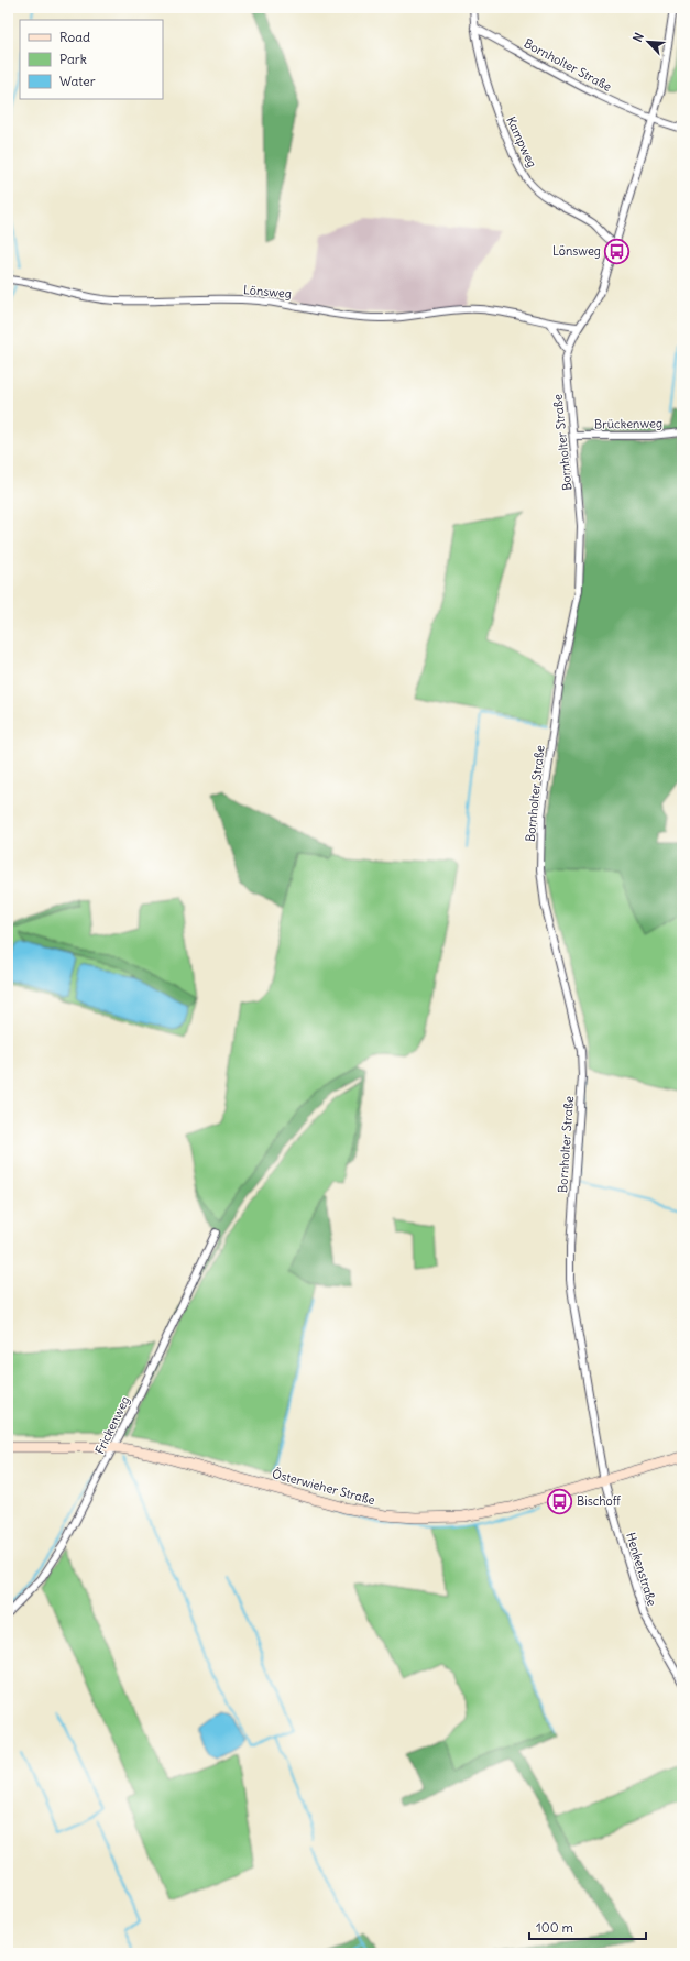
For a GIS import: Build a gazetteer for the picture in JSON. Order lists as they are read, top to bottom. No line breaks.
{"streets":{"street":["Bornholter Straße","Kampweg","Lönsweg","Brückenweg","Frickenweg","Österwieher Straße","Henkenstraße"]},"crossings":[["Bornholter Straße","Kampweg"],["Bornholter Straße","Lönsweg"],["Bornholter Straße","Brückenweg"],["Bornholter Straße","Österwieher Straße"],["Bornholter Straße","Henkenstraße"],["Frickenweg","Österwieher Straße"],["Österwieher Straße","Henkenstraße"]],"places":{"bus stop":["Lönsweg","Bischoff"]},"legend":["Road","Park","Water"],"scale_bar":"100 m","north":"top left"}
